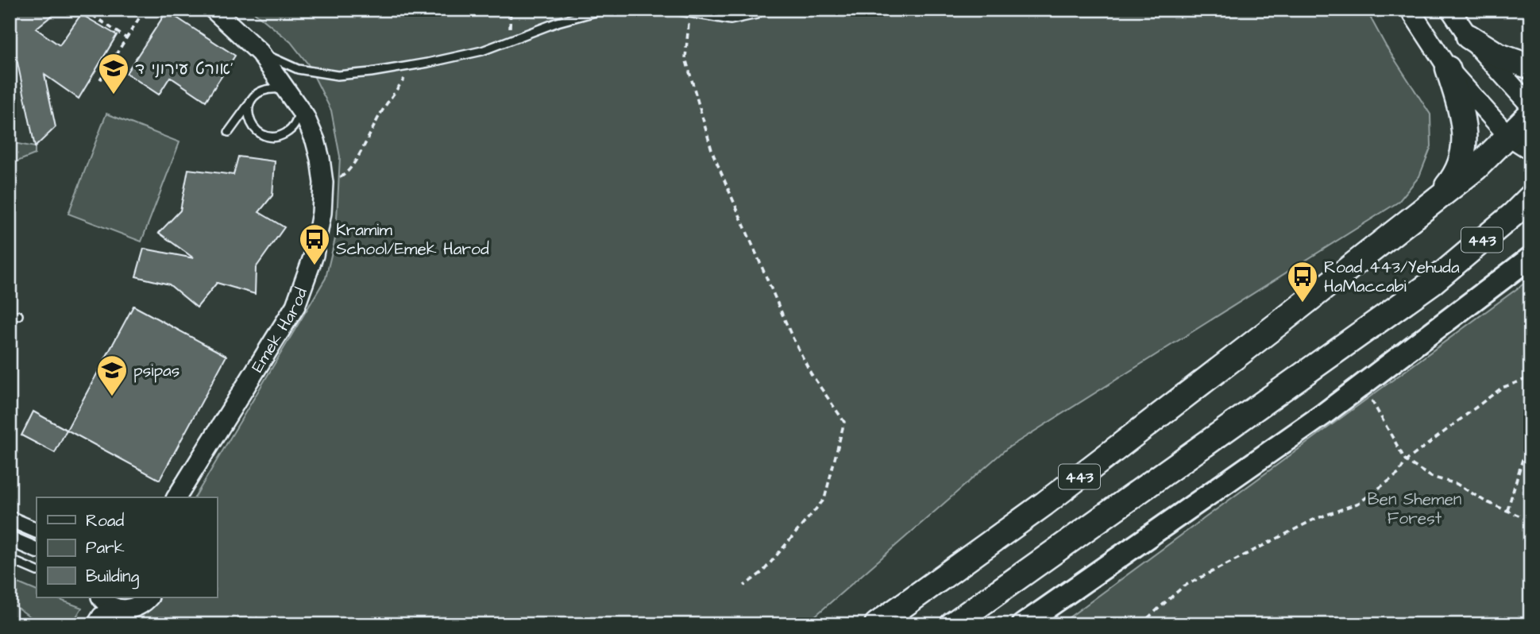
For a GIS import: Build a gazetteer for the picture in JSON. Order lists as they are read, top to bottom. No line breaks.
{"streets":{"highway":["443"],"street":["Emek Harod"]},"parks":["Ben Shemen Forest"],"places":{"school or university":["אורט עירוני ד'","psipas"],"bus stop":["Kramim School/Emek Harod","Road 443/Yehuda HaMaccabi"]},"legend":["Road","Park","Building"]}
